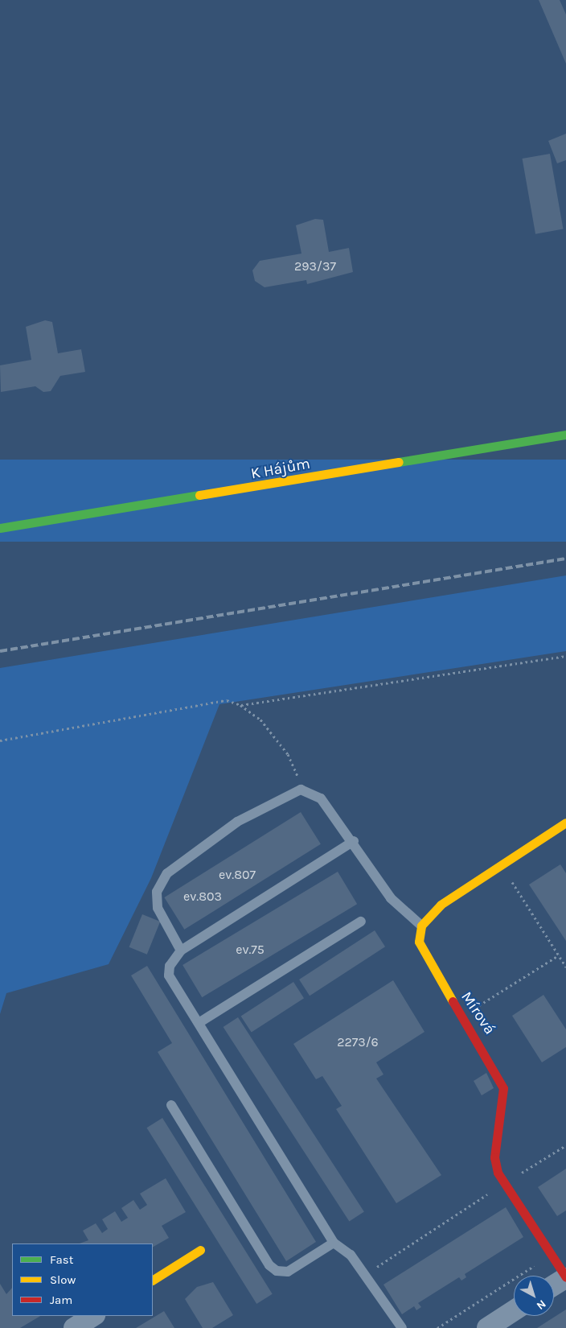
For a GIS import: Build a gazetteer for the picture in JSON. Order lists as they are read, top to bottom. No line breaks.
{"streets":{"street":["K Hájům","Mírová"]},"house_numbers":["293/37","ev.807","ev.803","ev.75","2273/6"],"legend":["Fast","Slow","Jam"],"north":"bottom right"}
